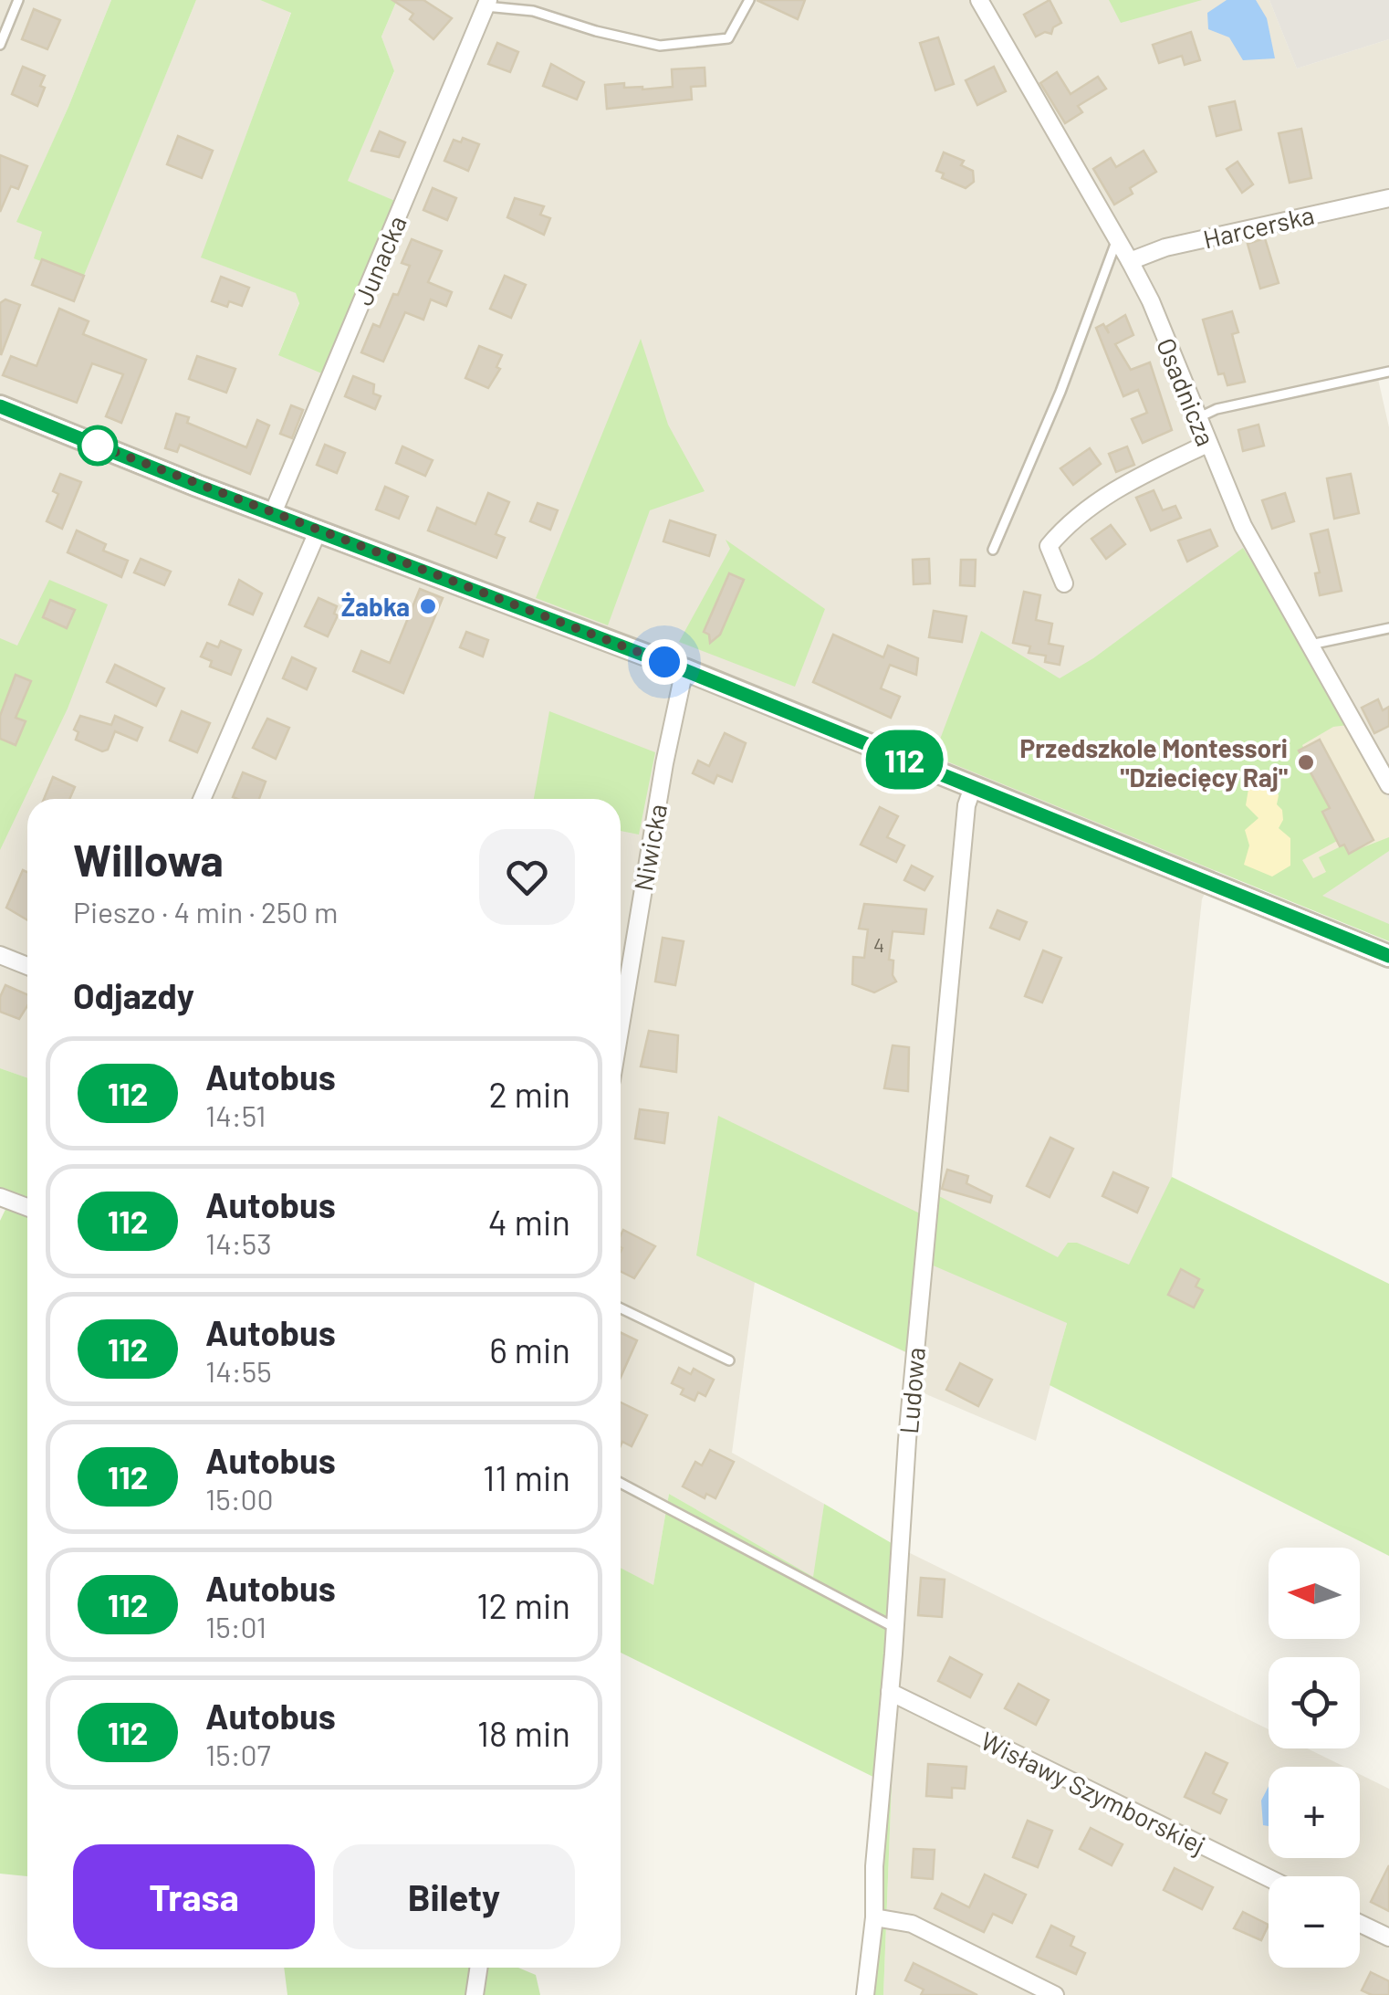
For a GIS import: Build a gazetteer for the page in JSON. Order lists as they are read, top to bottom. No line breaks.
{"streets":{"street":["Harcerska","Junacka","Osadnicza","Niwicka","Ludowa","Wisławy Szymborskiej"]},"crossings":[["Harcerska","Osadnicza"],["Ludowa","Wisławy Szymborskiej"]],"places":["Żabka","Przedszkole Montessori \"Dziecięcy Raj\""],"lines":["bus line 112"],"house_numbers":["4"],"north":"left","page":{"on_map":"112","heading":[["Willowa","Pieszo · 4 min · 250 m"],"Odjazdy"],"list":[{"mark":"112","name":"Autobus","note":"14:51","value":"2 min"},{"mark":"112","name":"Autobus","note":"14:53","value":"4 min"},{"mark":"112","name":"Autobus","note":"14:55","value":"6 min"},{"mark":"112","name":"Autobus","note":"15:00","value":"11 min"},{"mark":"112","name":"Autobus","note":"15:01","value":"12 min"},{"mark":"112","name":"Autobus","note":"15:07","value":"18 min"}],"map_buttons":["+","−"],"buttons":["Trasa","Bilety"]}}
